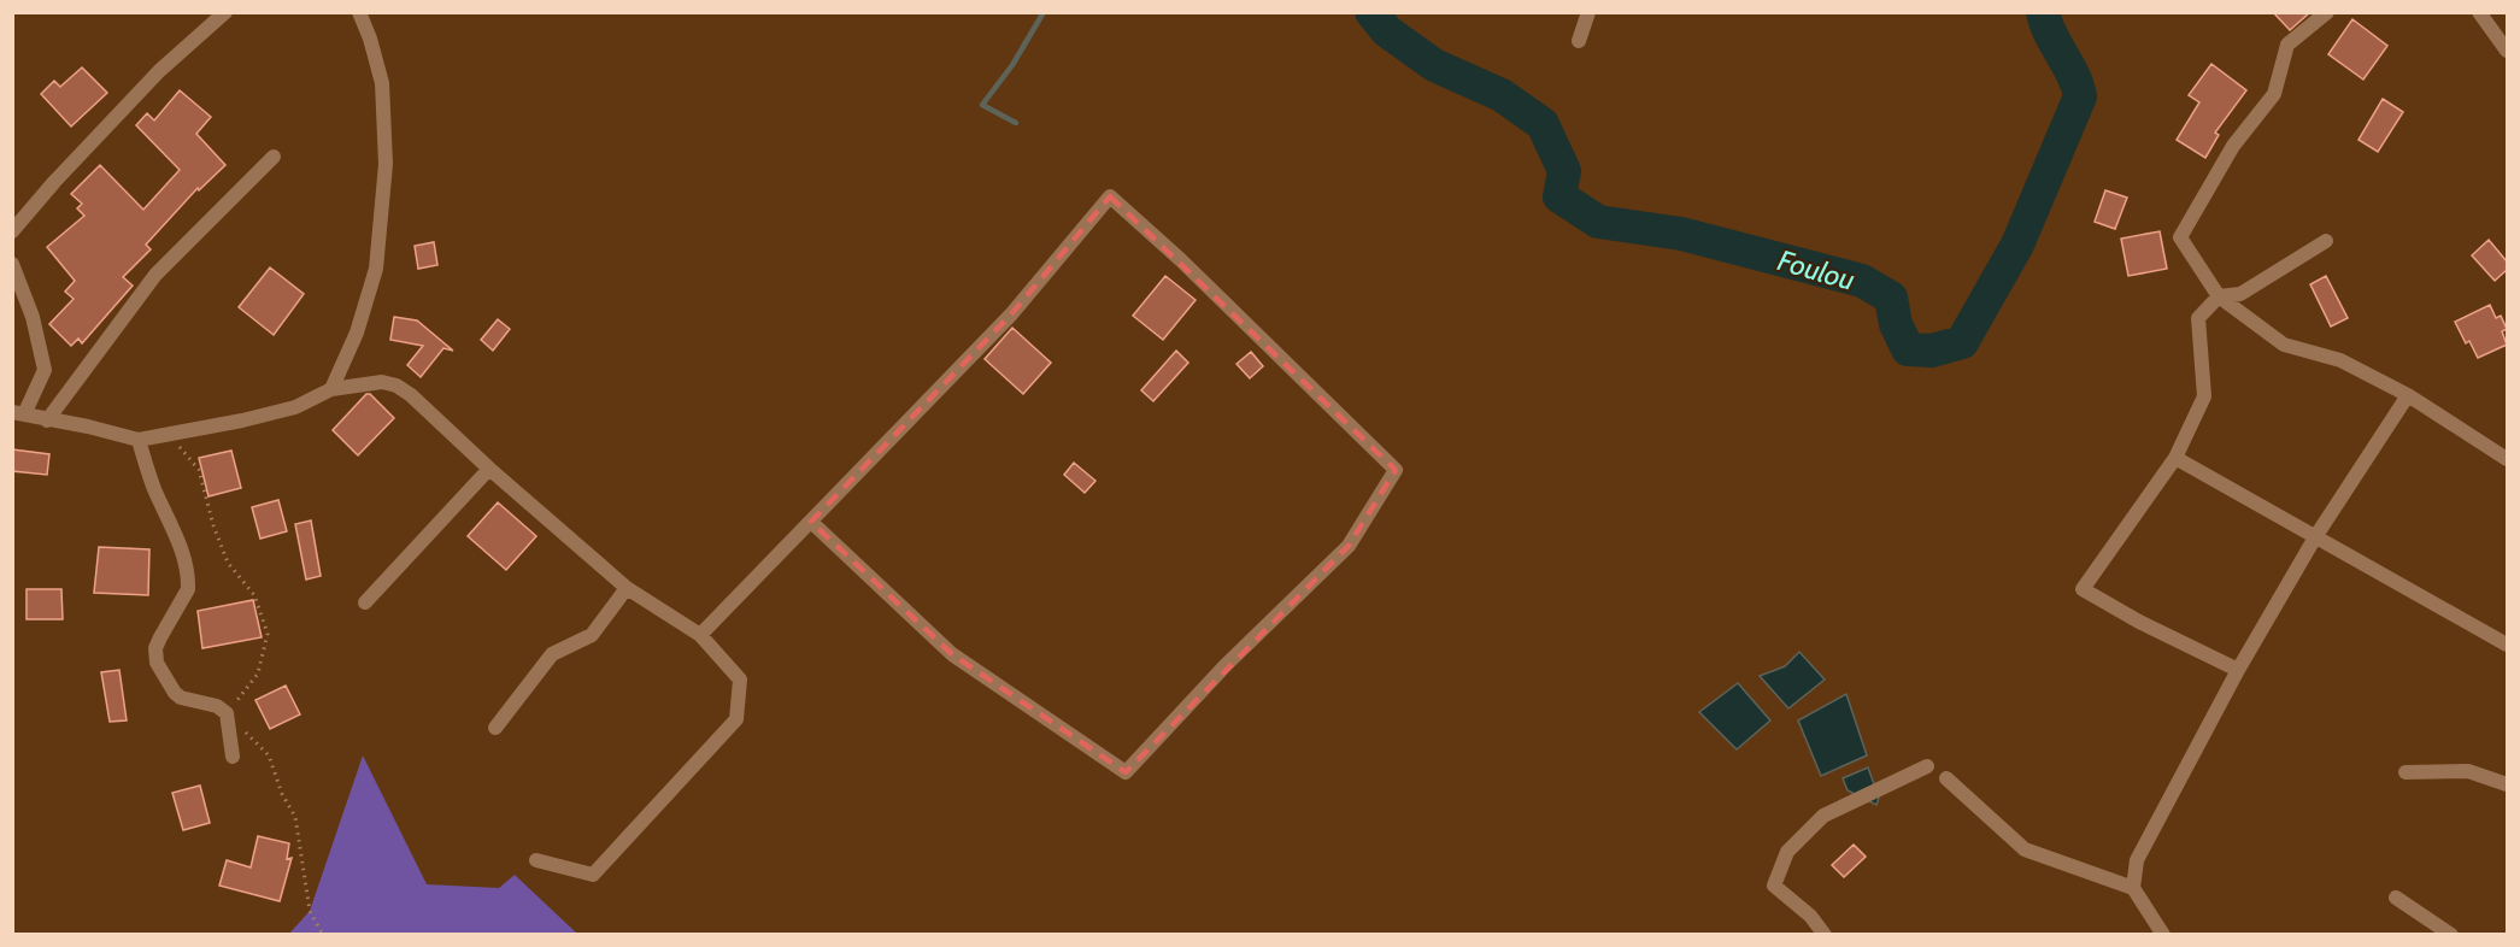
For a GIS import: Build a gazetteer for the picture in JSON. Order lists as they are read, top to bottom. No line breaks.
{"water":["Foulou"]}
